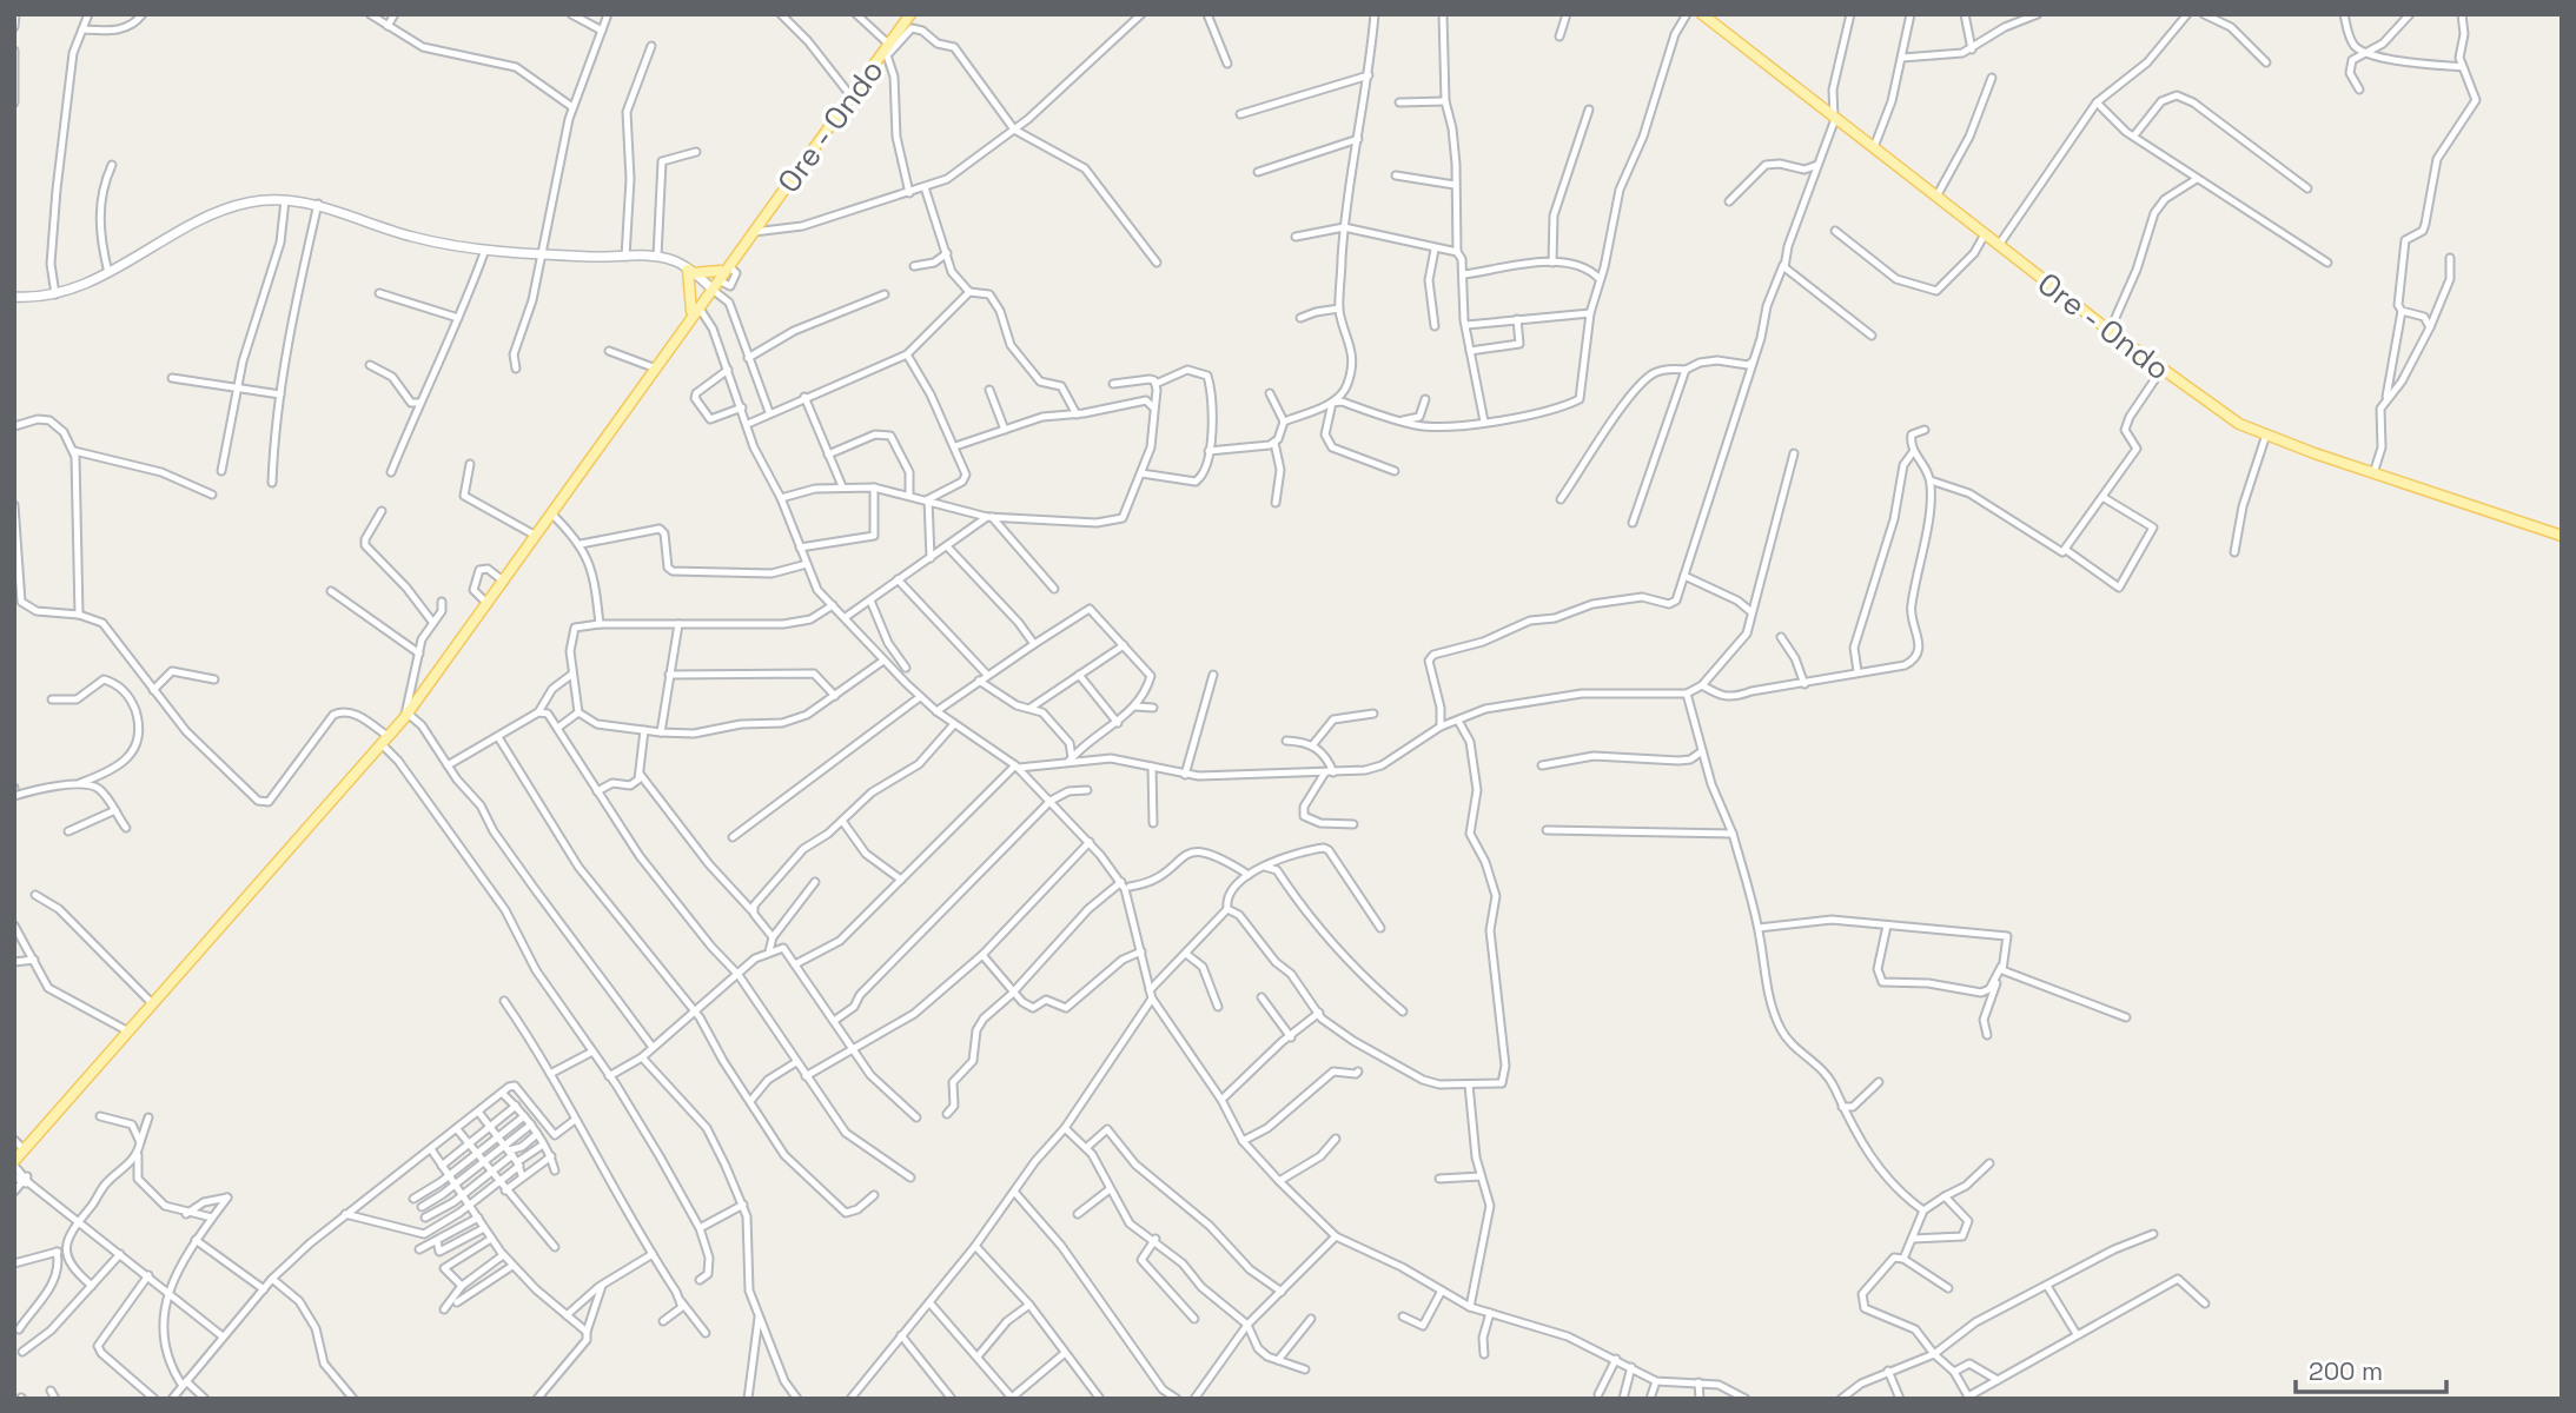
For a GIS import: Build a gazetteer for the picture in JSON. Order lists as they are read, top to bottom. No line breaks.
{"streets":{"main road":["Ore - Ondo"]},"scale_bar":"200 m"}
